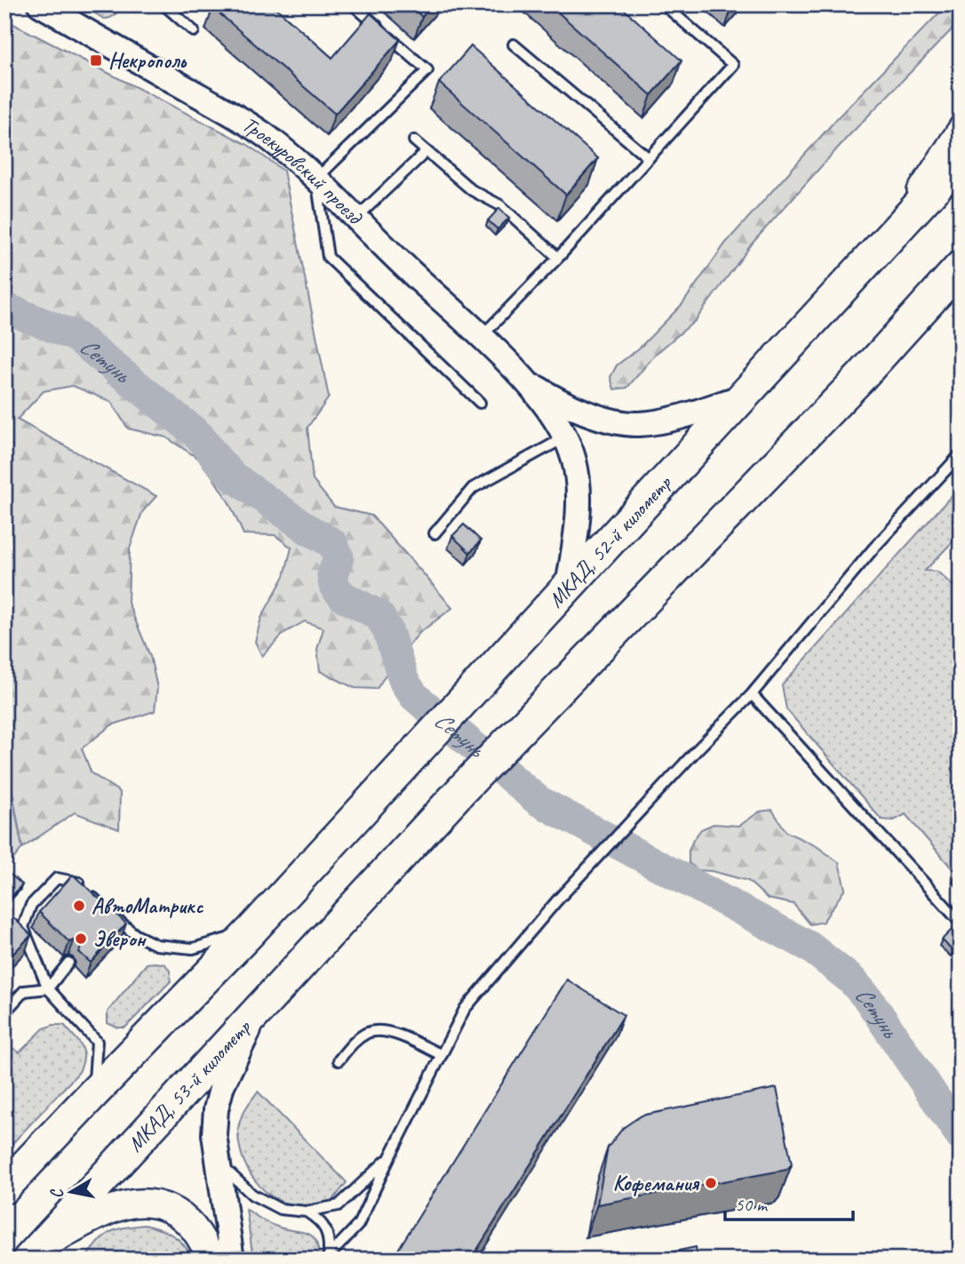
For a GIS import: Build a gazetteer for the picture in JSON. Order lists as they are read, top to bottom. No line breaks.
{"streets":{"highway":["МКАД, 52-й километр","МКАД, 53-й километр"],"street":["Троекуровский проезд"]},"crossings":[["Троекуровский проезд","МКАД, 52-й километр"]],"water":["Сетунь"],"places":{"transit":["Некрополь"],"other":["АвтоМатрикс","Эверон","Кофемания"]},"scale_bar":"50 m","north":"left"}
